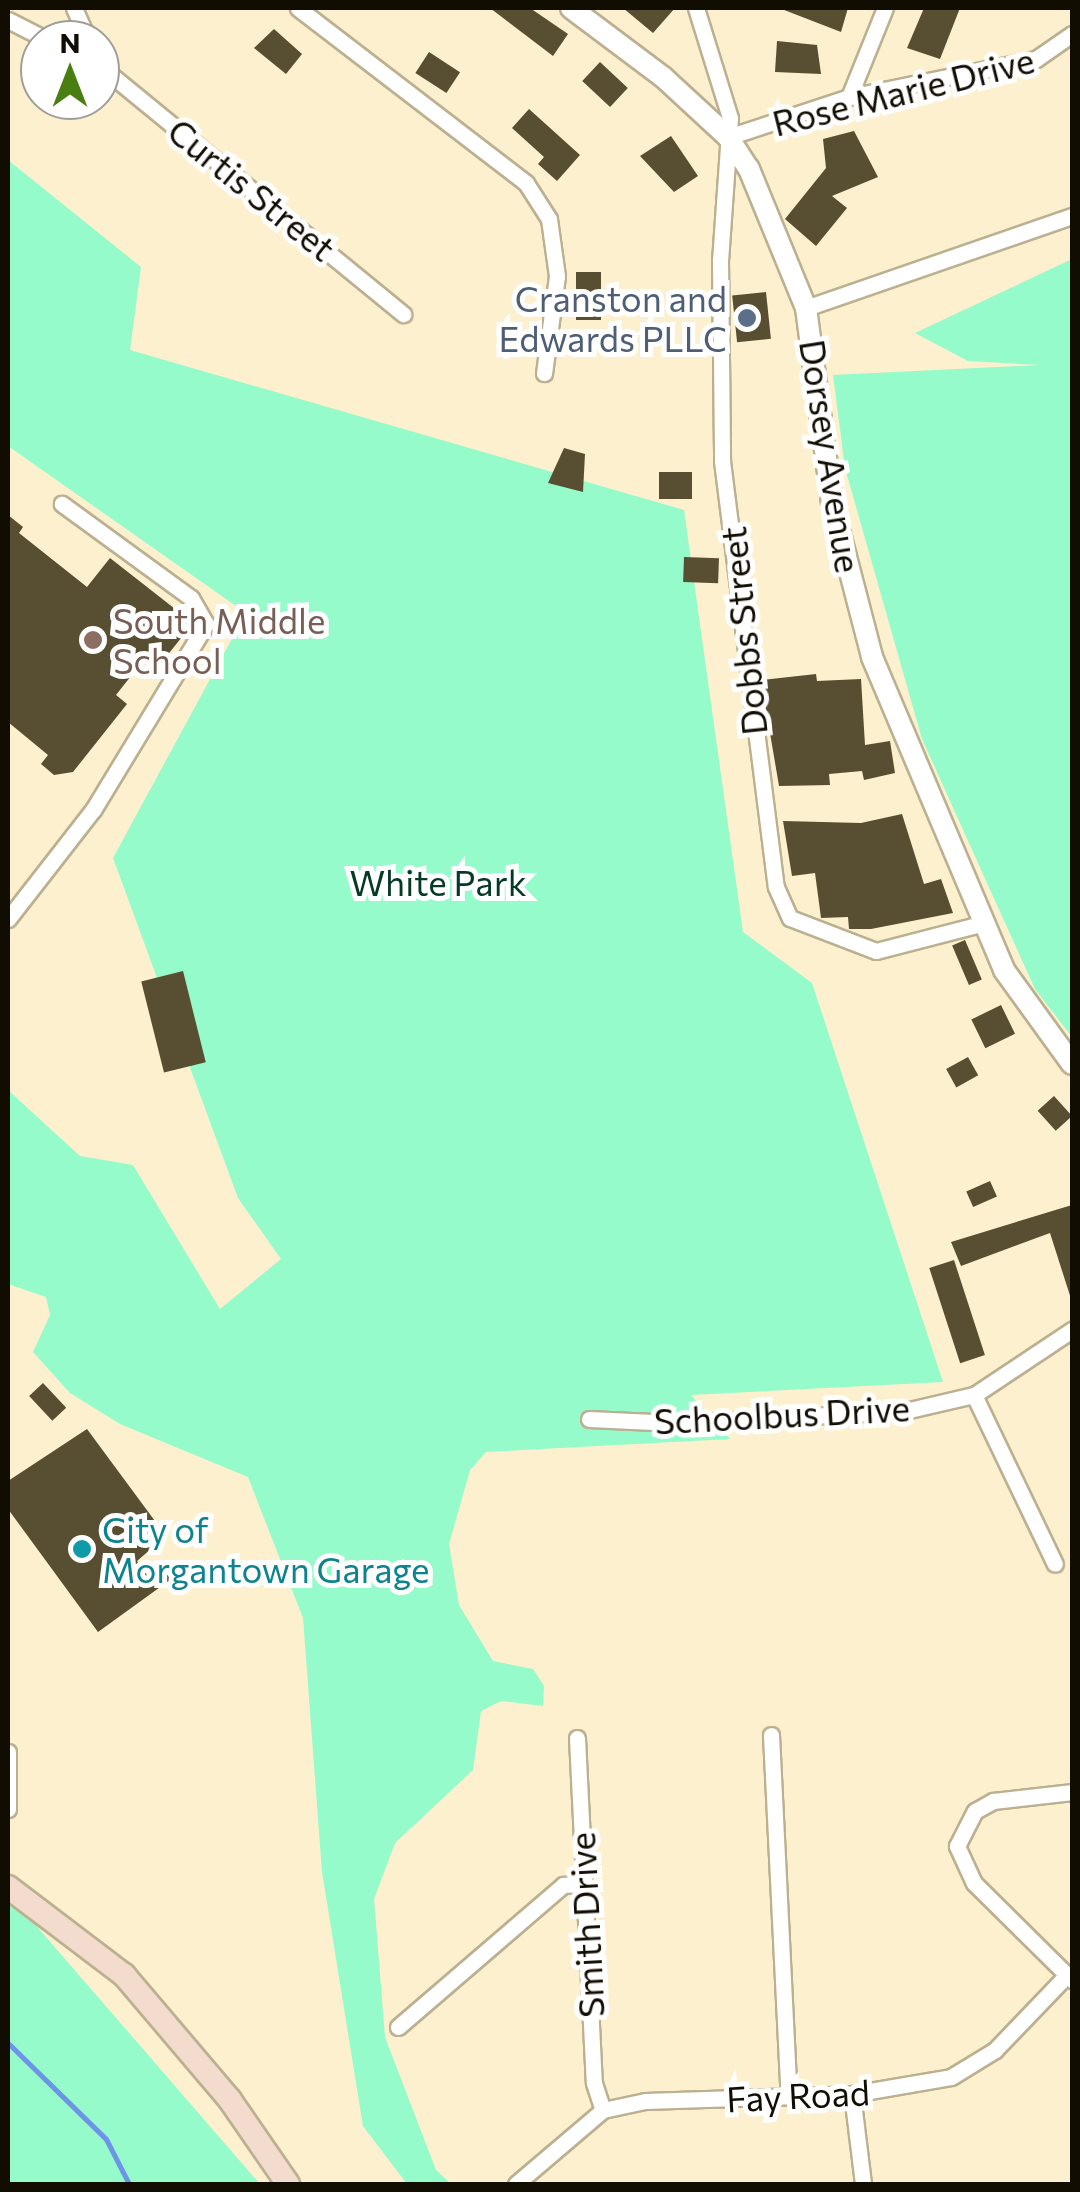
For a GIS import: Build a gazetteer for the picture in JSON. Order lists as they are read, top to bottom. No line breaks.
{"streets":{"street":["Rose Marie Drive","Curtis Street","Dorsey Avenue","Dobbs Street","Schoolbus Drive","Smith Drive","Fay Road"]},"crossings":[["Rose Marie Drive","Dorsey Avenue"],["Rose Marie Drive","Dobbs Street"],["Dorsey Avenue","Dobbs Street"],["Smith Drive","Fay Road"]],"parks":["White Park"],"places":["Cranston and Edwards PLLC","South Middle School","City of Morgantown Garage"],"north":"top"}
